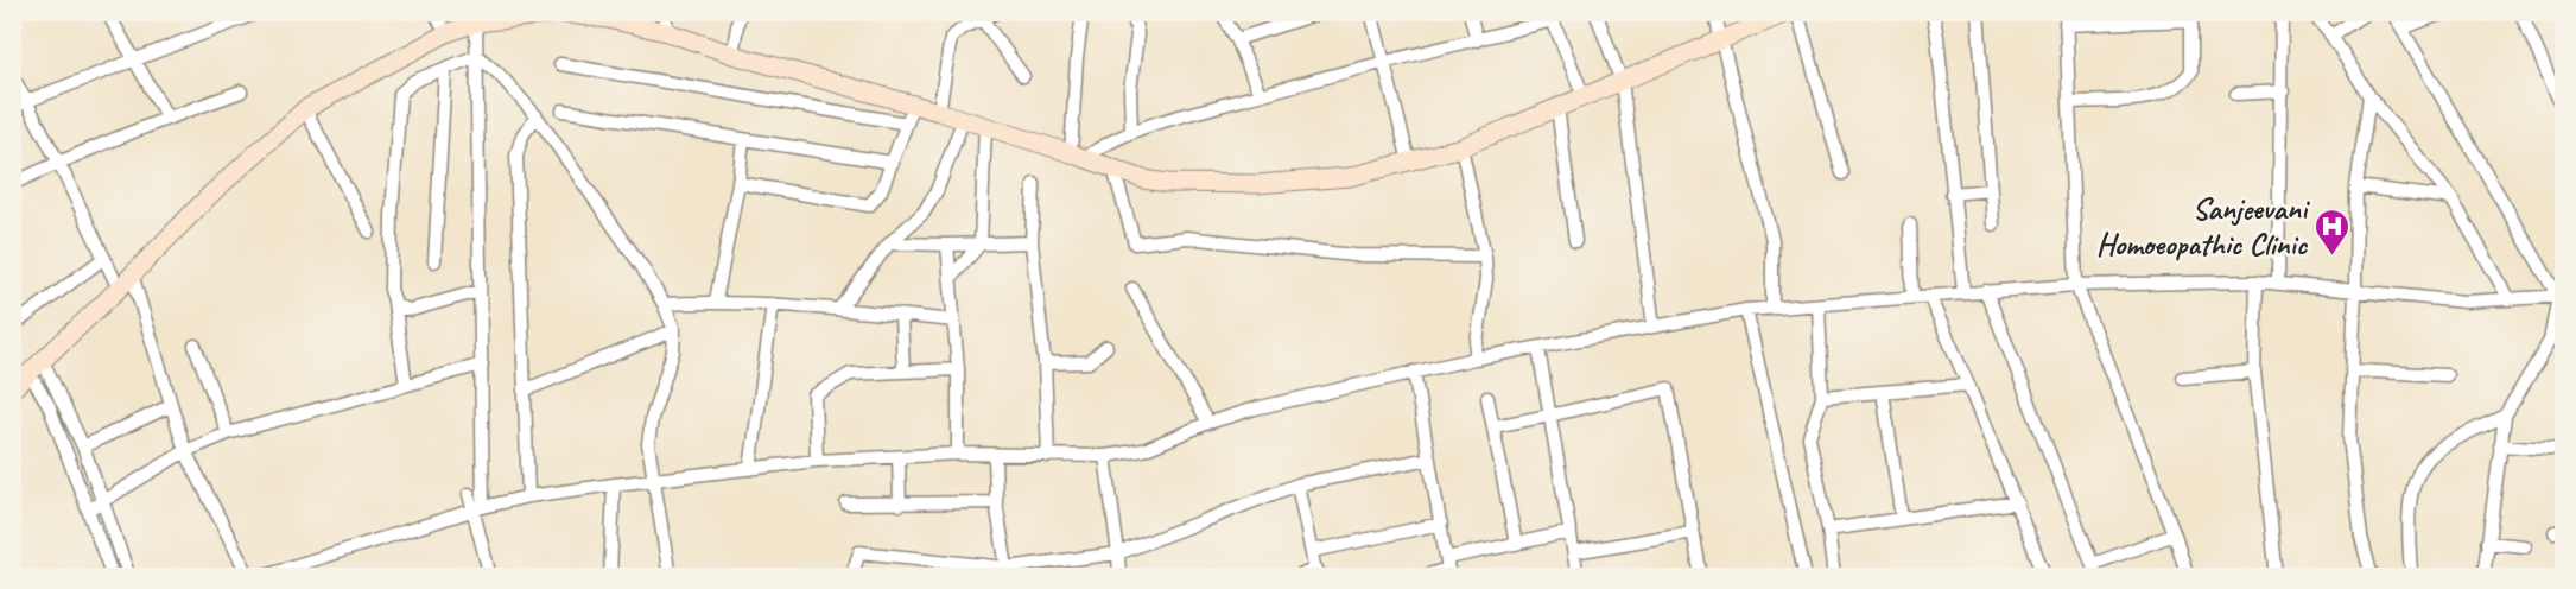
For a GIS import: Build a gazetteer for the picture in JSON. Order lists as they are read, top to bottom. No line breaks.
{"places":{"hospital":["Sanjeevani Homoeopathic Clinic"]}}
